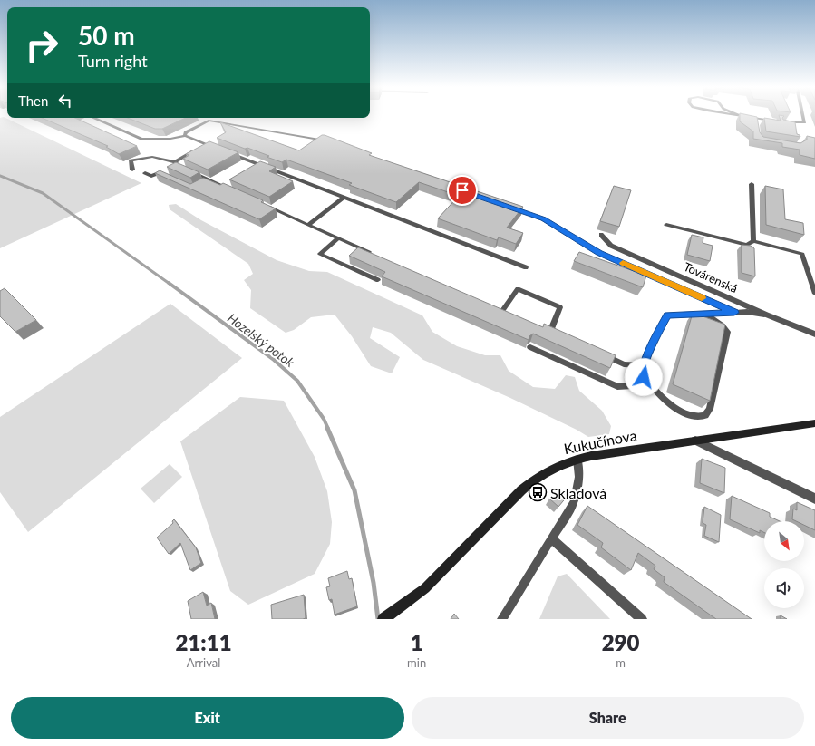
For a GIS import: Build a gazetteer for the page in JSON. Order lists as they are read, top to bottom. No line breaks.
{"streets":{"street":["Továrenská","Kukučínova"]},"water":["Hozelský potok"],"places":{"bus stop":["Skladová"]},"north":"bottom right","page":{"turn":["50 m","Turn right"],"then":"Then","eta":["21:11","Arrival","1","min","290","m"],"buttons":["Exit","Share"]}}
